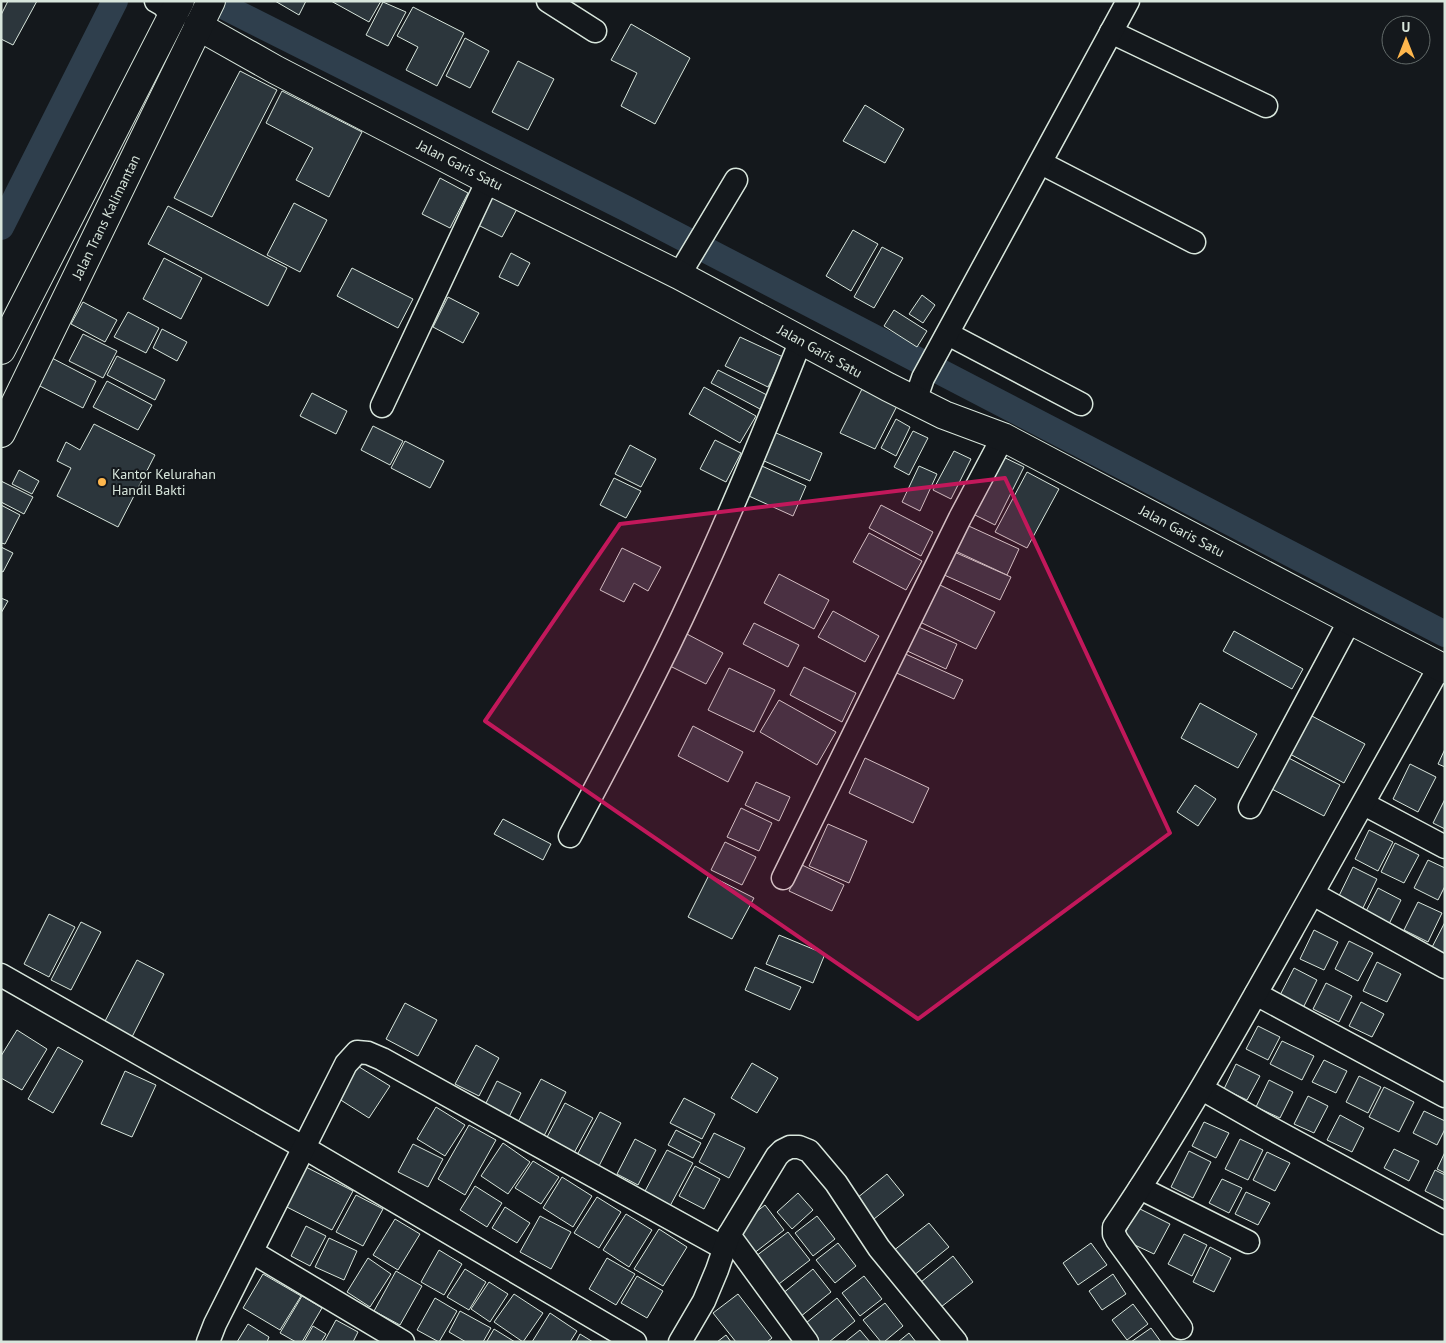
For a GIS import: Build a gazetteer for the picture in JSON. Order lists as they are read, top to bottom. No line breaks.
{"streets":{"main road":["Jalan Garis Satu","Jalan Trans Kalimantan"]},"crossings":[["Jalan Garis Satu","Jalan Trans Kalimantan"]],"places":["Kantor Kelurahan Handil Bakti"],"north":"top"}
